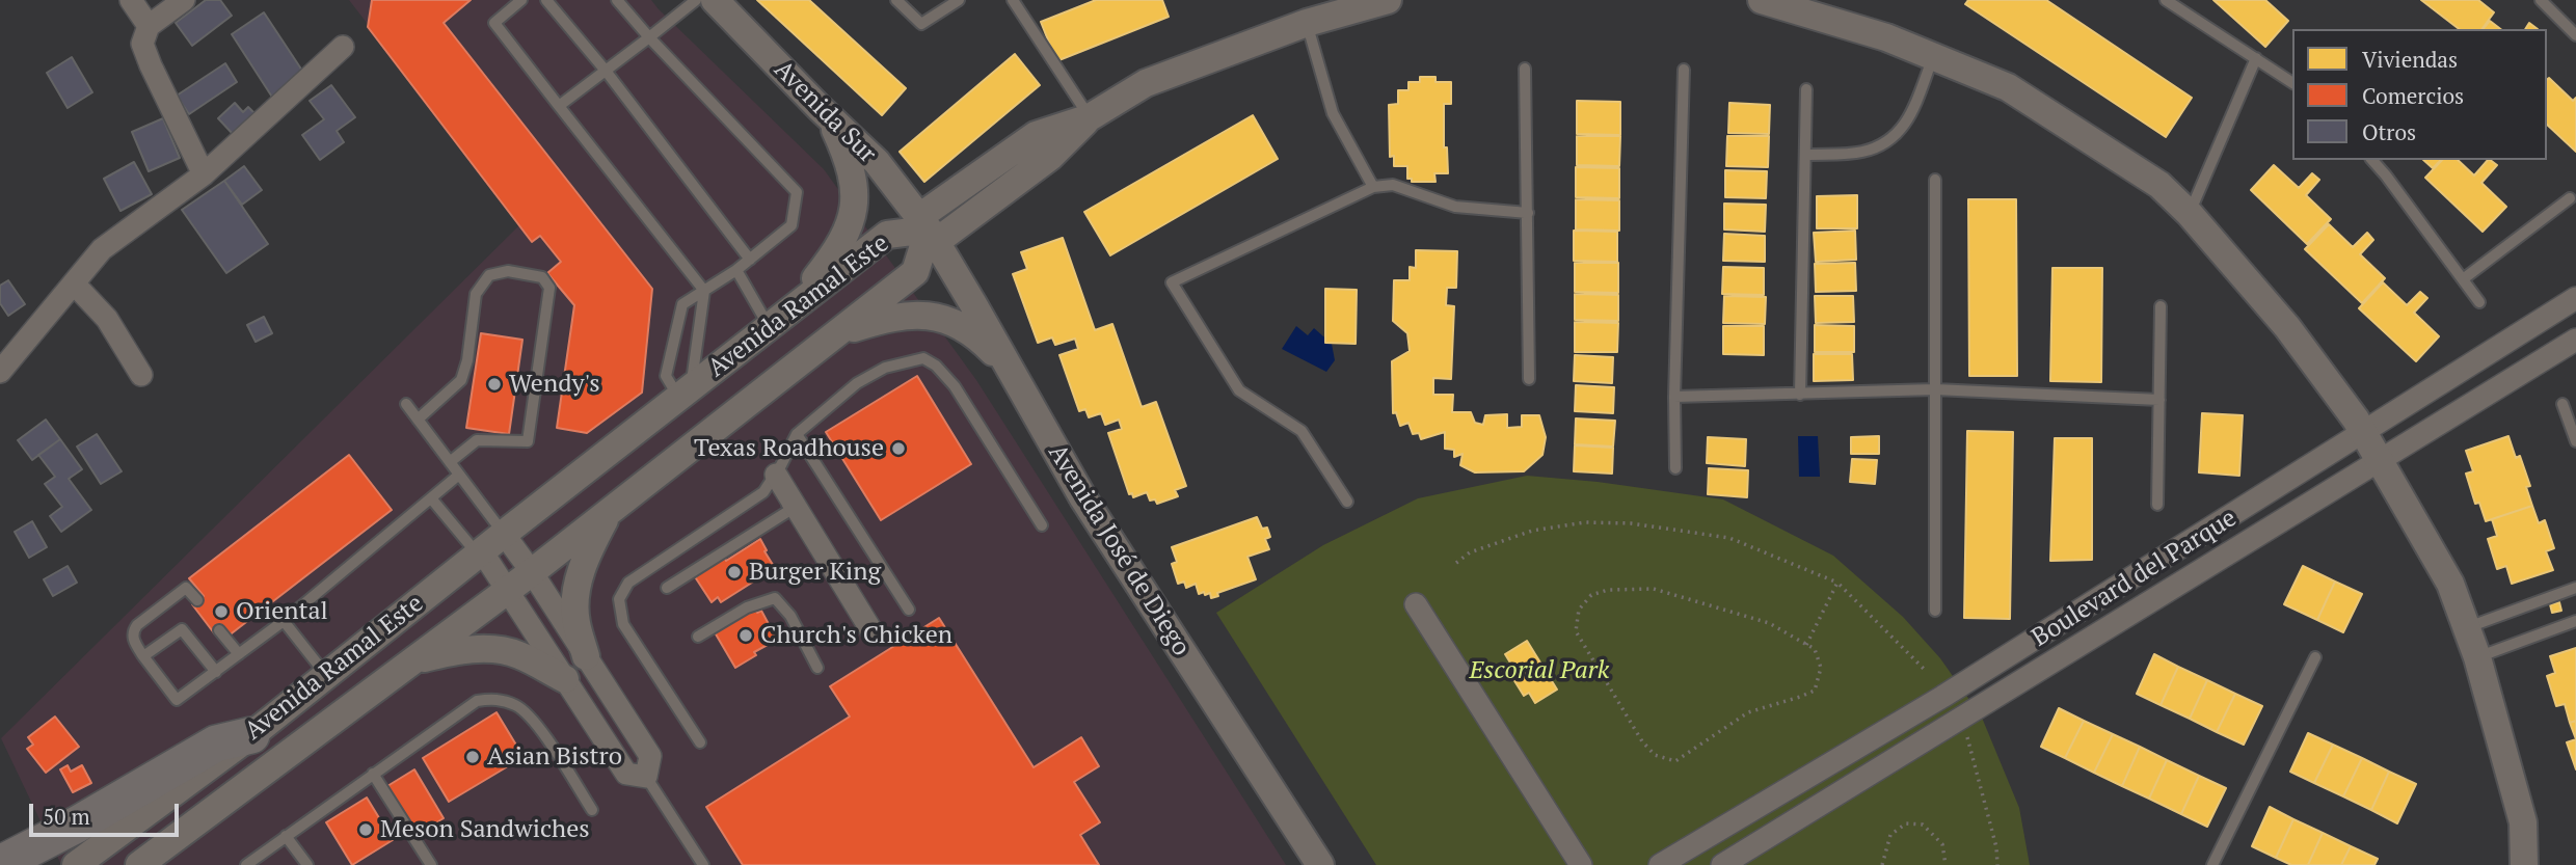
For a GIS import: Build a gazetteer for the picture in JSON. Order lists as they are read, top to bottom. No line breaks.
{"streets":{"street":["Avenida Sur","Avenida Ramal Este","Avenida José de Diego","Boulevard del Parque"]},"crossings":[["Avenida Sur","Avenida Ramal Este"],["Avenida Sur","Avenida José de Diego"],["Avenida Ramal Este","Avenida José de Diego"]],"parks":["Escorial Park"],"places":["Wendy's","Texas Roadhouse","Burger King","Oriental","Church's Chicken","Asian Bistro","Meson Sandwiches"],"legend":["Viviendas","Comercios","Otros"],"scale_bar":"50 m"}
